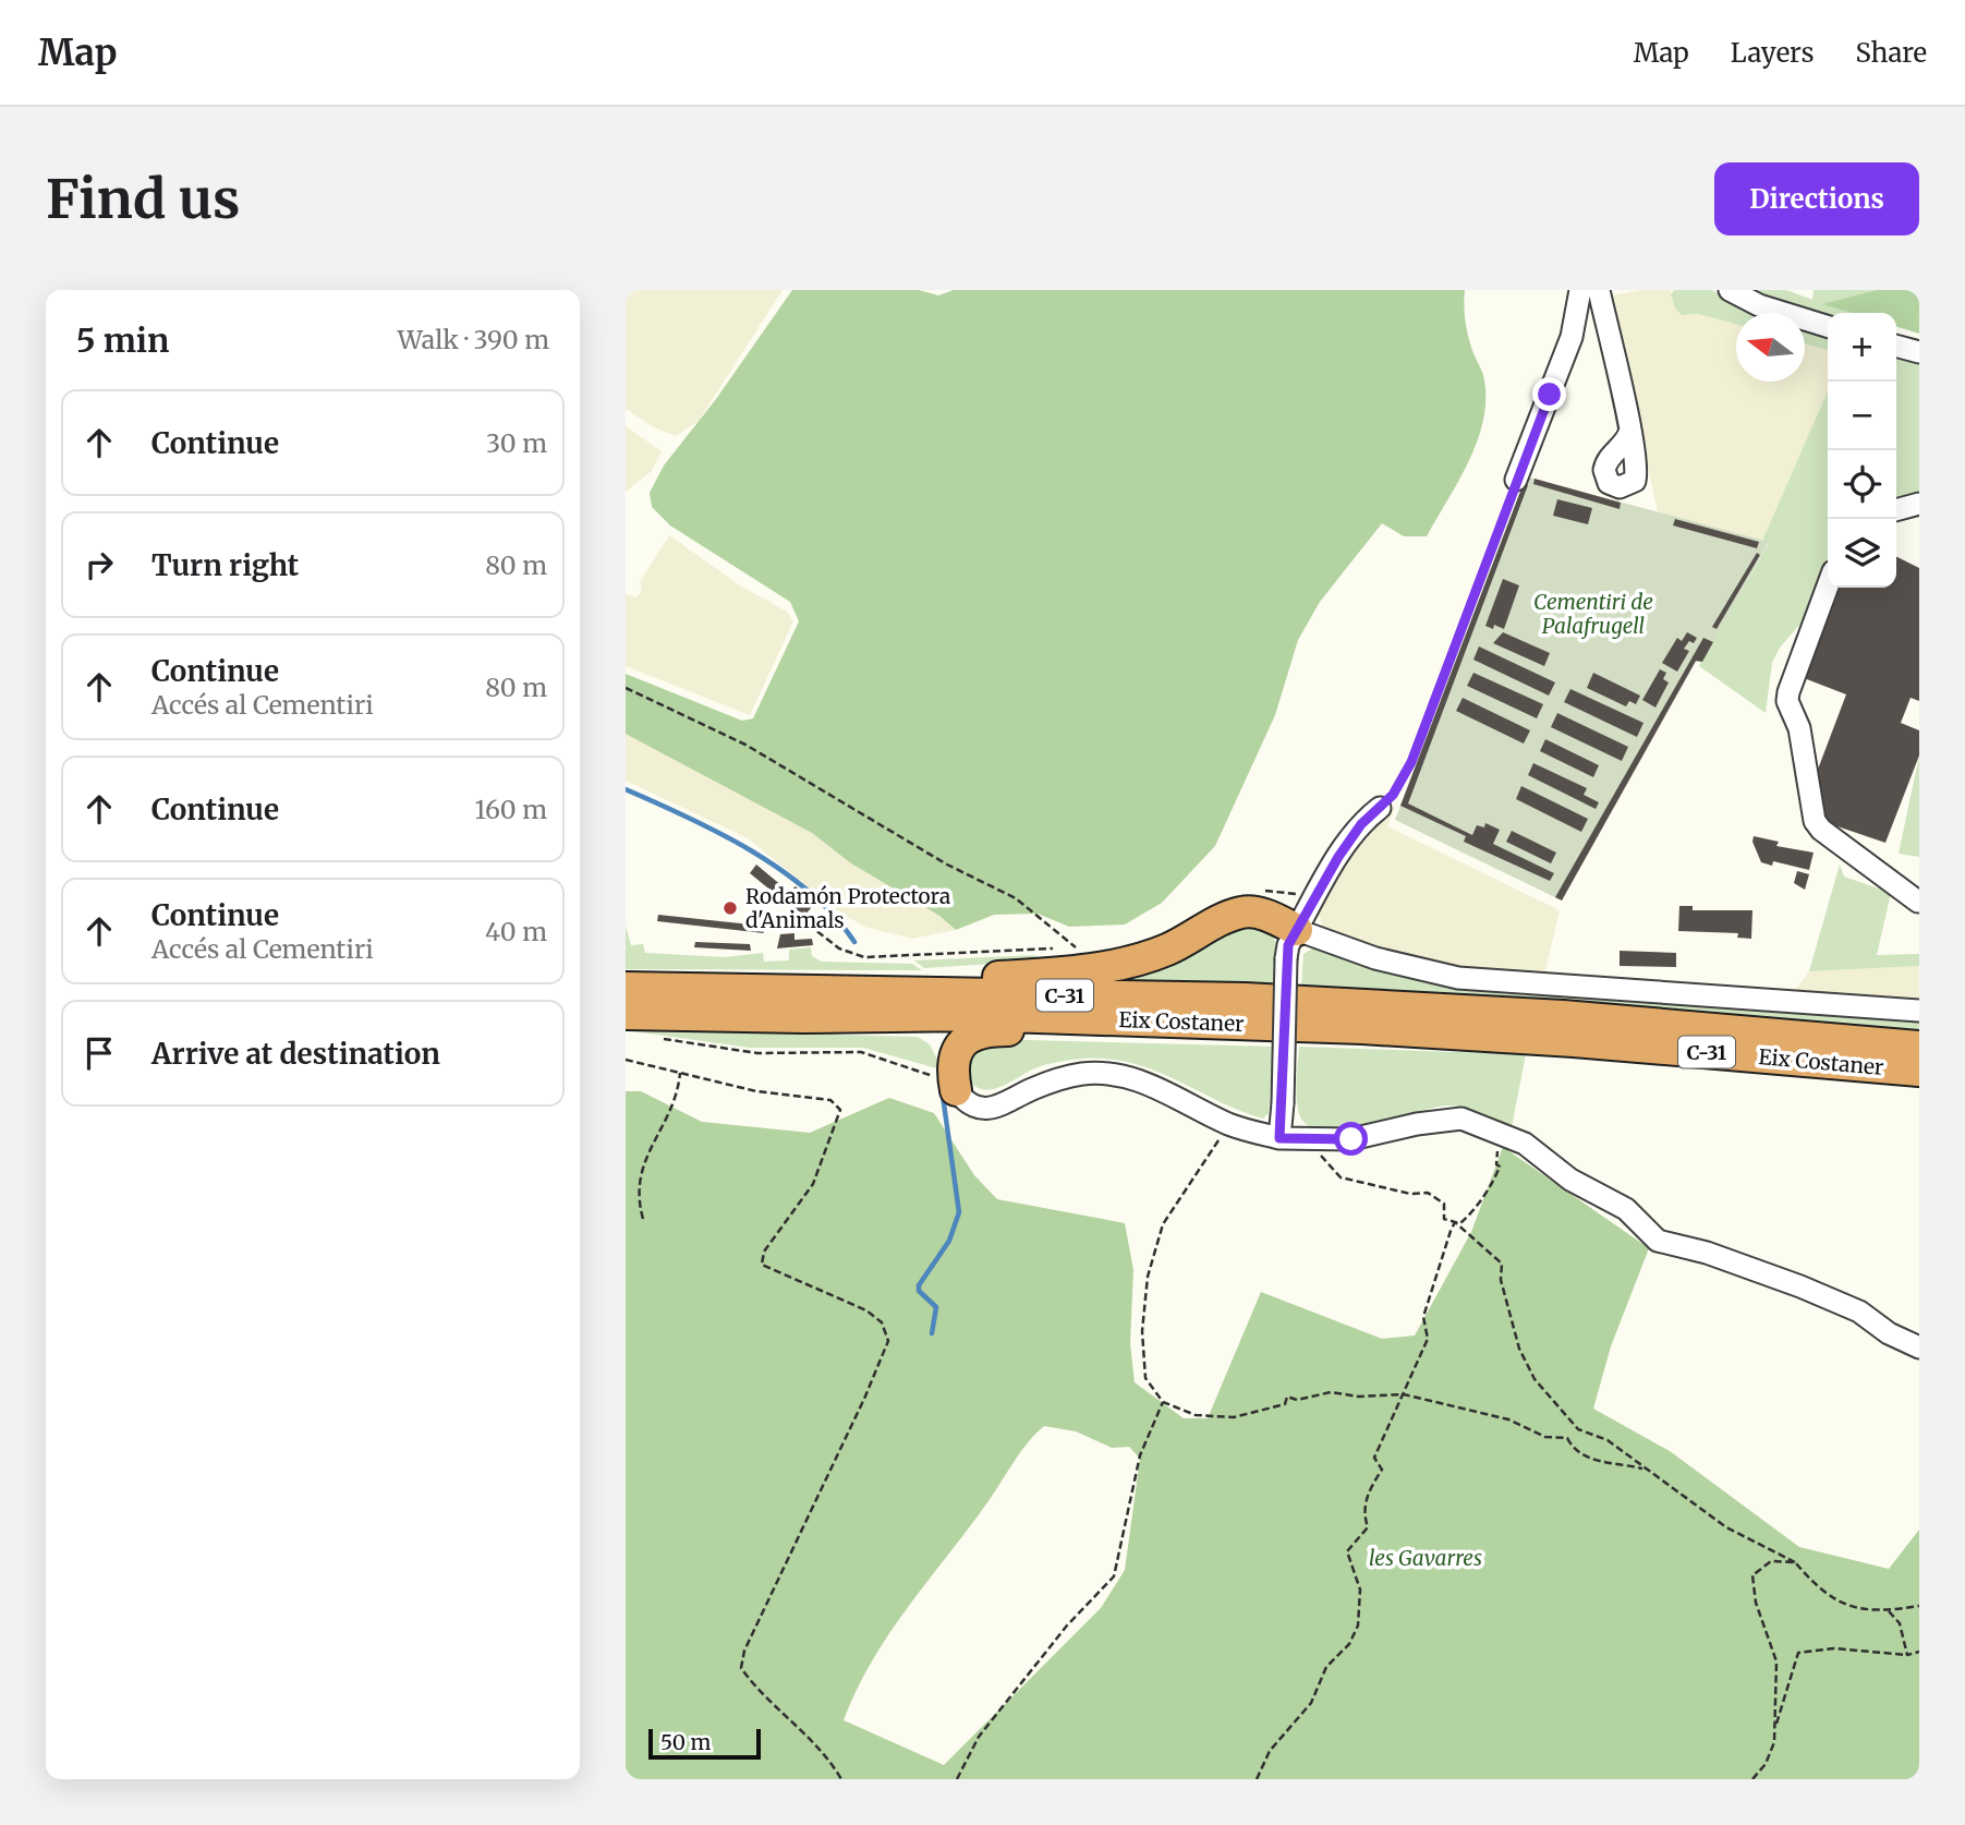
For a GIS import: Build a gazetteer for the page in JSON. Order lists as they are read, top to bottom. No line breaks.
{"streets":{"highway":["C-31","Eix Costaner"]},"parks":["Cementiri de Palafrugell","les Gavarres"],"places":["Rodamón Protectora d'Animals"],"scale_bar":"50 m","north":"left","page":{"header":"Map","nav":["Map","Layers","Share"],"buttons":"Directions","title":"Find us","heading":["5 min","Walk · 390 m"],"map_buttons":["+","−"],"list":[["Continue","30 m"],["Turn right","80 m"],["Continue","Accés al Cementiri","80 m"],["Continue","160 m"],["Continue","Accés al Cementiri","40 m"],"Arrive at destination"],"scale":"50 m"}}
